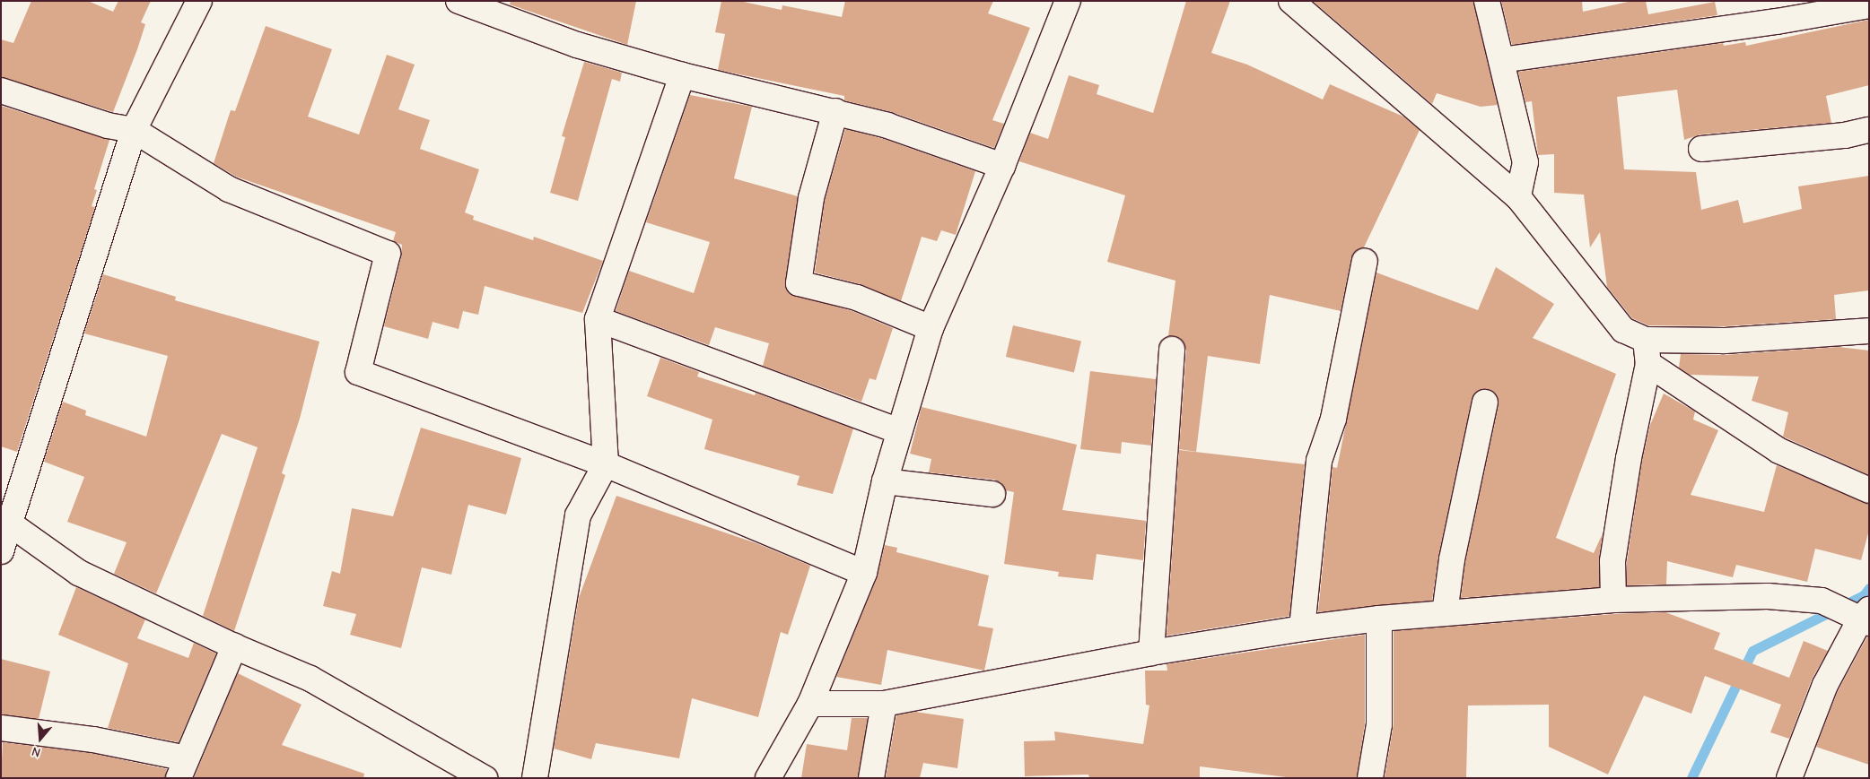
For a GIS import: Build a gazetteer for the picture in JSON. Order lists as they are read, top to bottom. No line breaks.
{"north":"bottom"}
